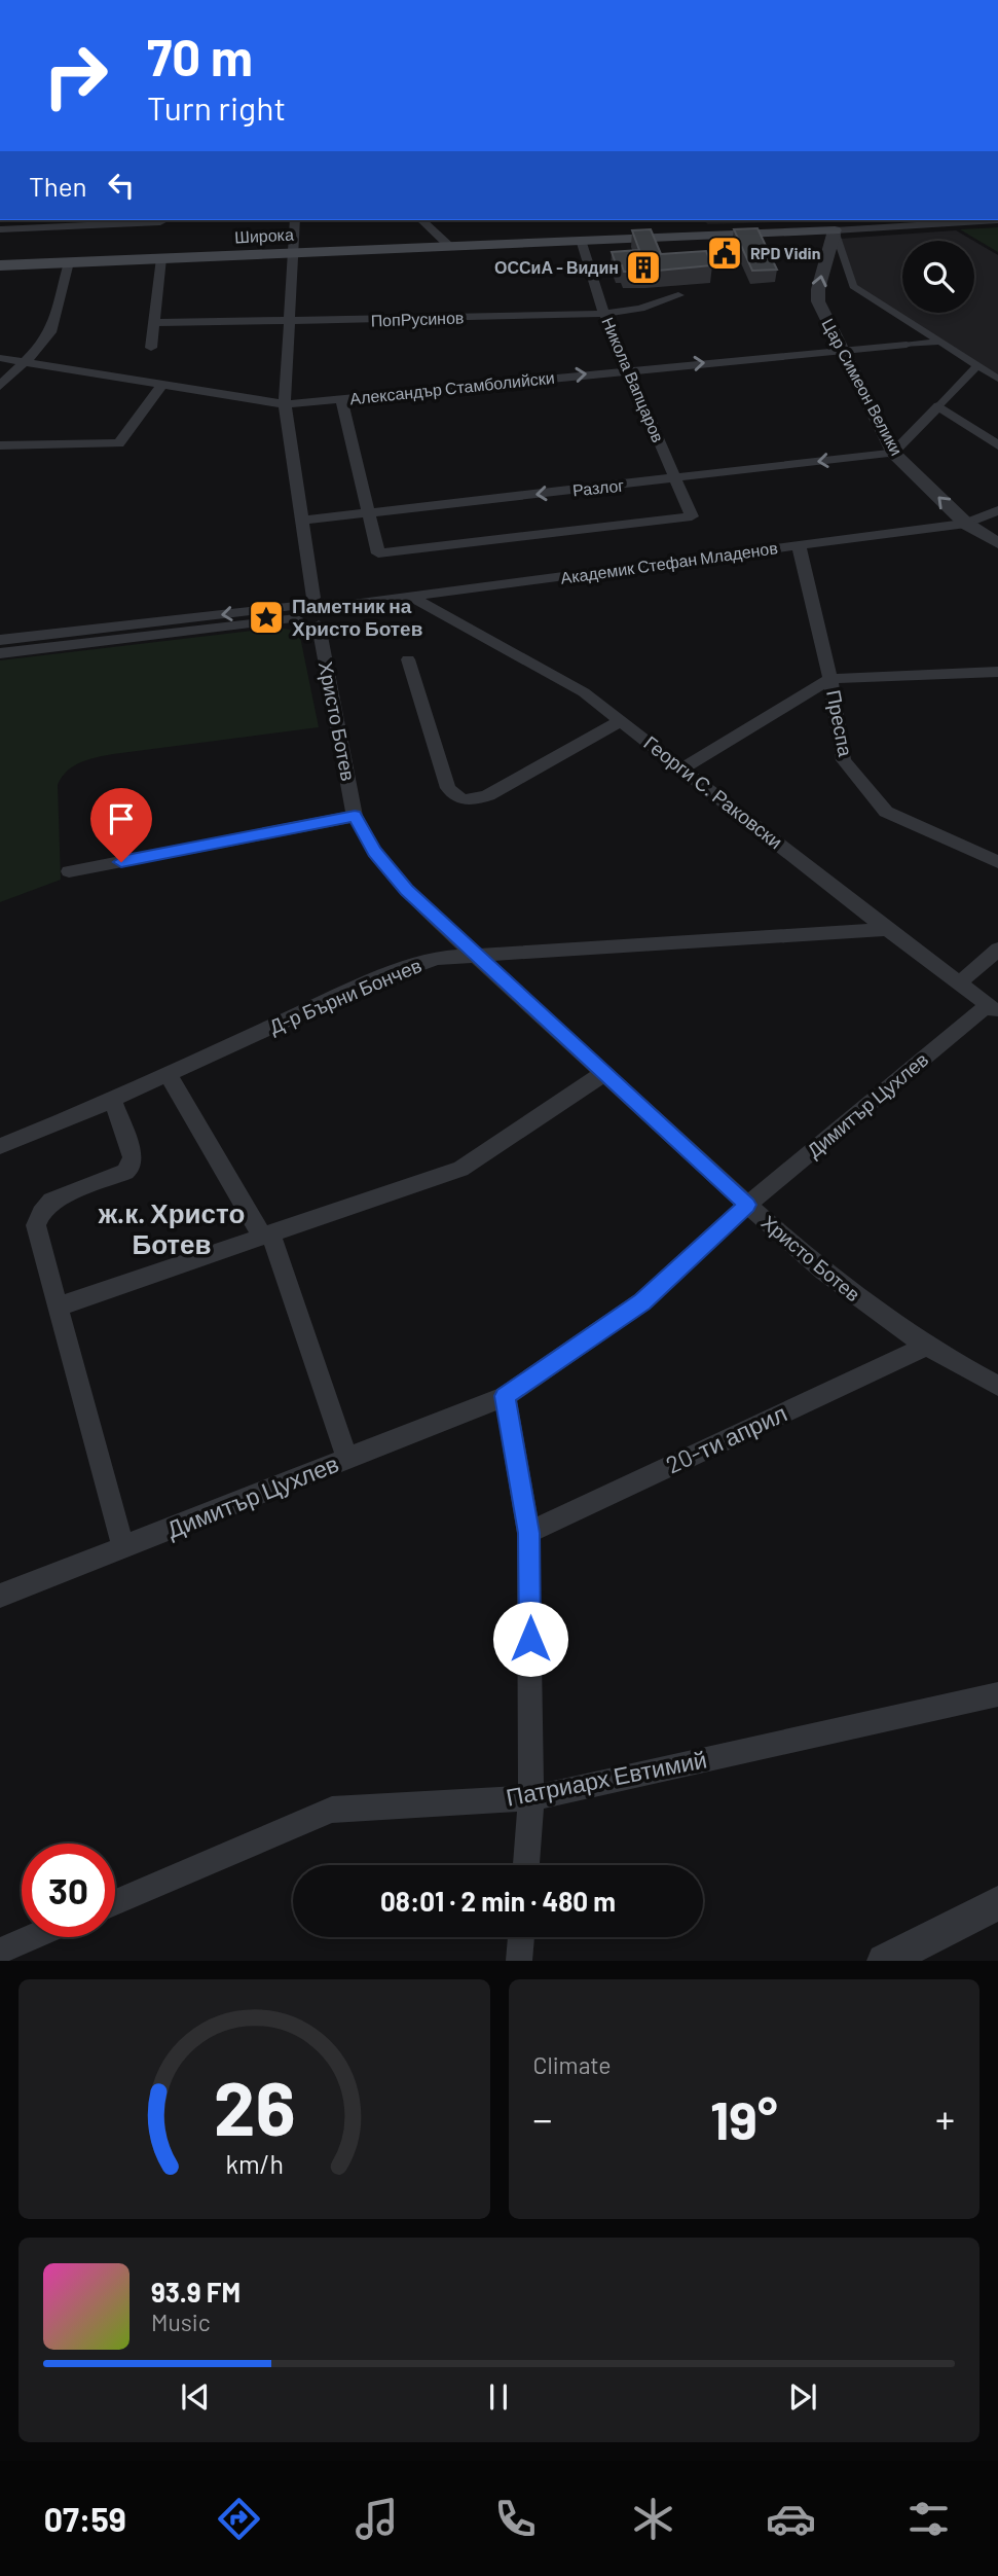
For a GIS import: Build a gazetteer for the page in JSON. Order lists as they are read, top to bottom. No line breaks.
{"streets":{"main road":["Широка"],"street":["ПопРусинов","Никола Вапцаров","Цар Симеон Велики","Александър Стамболийски","Разлог","Академик Стефан Младенов","Христо Ботев","Преспа","Георги С. Раковски","Д-р Бърни Бончев","Димитър Цухлев","20-ти април","Патриарх Евтимий"]},"crossings":[["Широка","Никола Вапцаров"],["Широка","Цар Симеон Велики"],["ПопРусинов","Никола Вапцаров"],["Никола Вапцаров","Александър Стамболийски"],["Никола Вапцаров","Разлог"],["Цар Симеон Велики","Александър Стамболийски"],["Цар Симеон Велики","Разлог"],["Цар Симеон Велики","Академик Стефан Младенов"],["Академик Стефан Младенов","Христо Ботев"],["Академик Стефан Младенов","Преспа"],["Академик Стефан Младенов","Георги С. Раковски"],["Христо Ботев","Д-р Бърни Бончев"],["Христо Ботев","Димитър Цухлев"],["Христо Ботев","20-ти април"],["Георги С. Раковски","Д-р Бърни Бончев"],["Георги С. Раковски","Димитър Цухлев"]],"one_way":["Цар Симеон Велики","Александър Стамболийски","Разлог"],"districts":["ж.к. Христо Ботев"],"places":{"public building":["RPD Vidin"],"building":["ОССиА - Видин"],"place":["Паметник на Христо Ботев"]},"page":{"turn":["70 m","Turn right"],"then":"Then","limit":"30","trip":"08:01 · 2 min · 480 m","tile":"Climate","heat":["−","19°","+"],"song":["93.9 FM","Music"],"tabs":"07:59","gauge":["26","km/h"]}}
